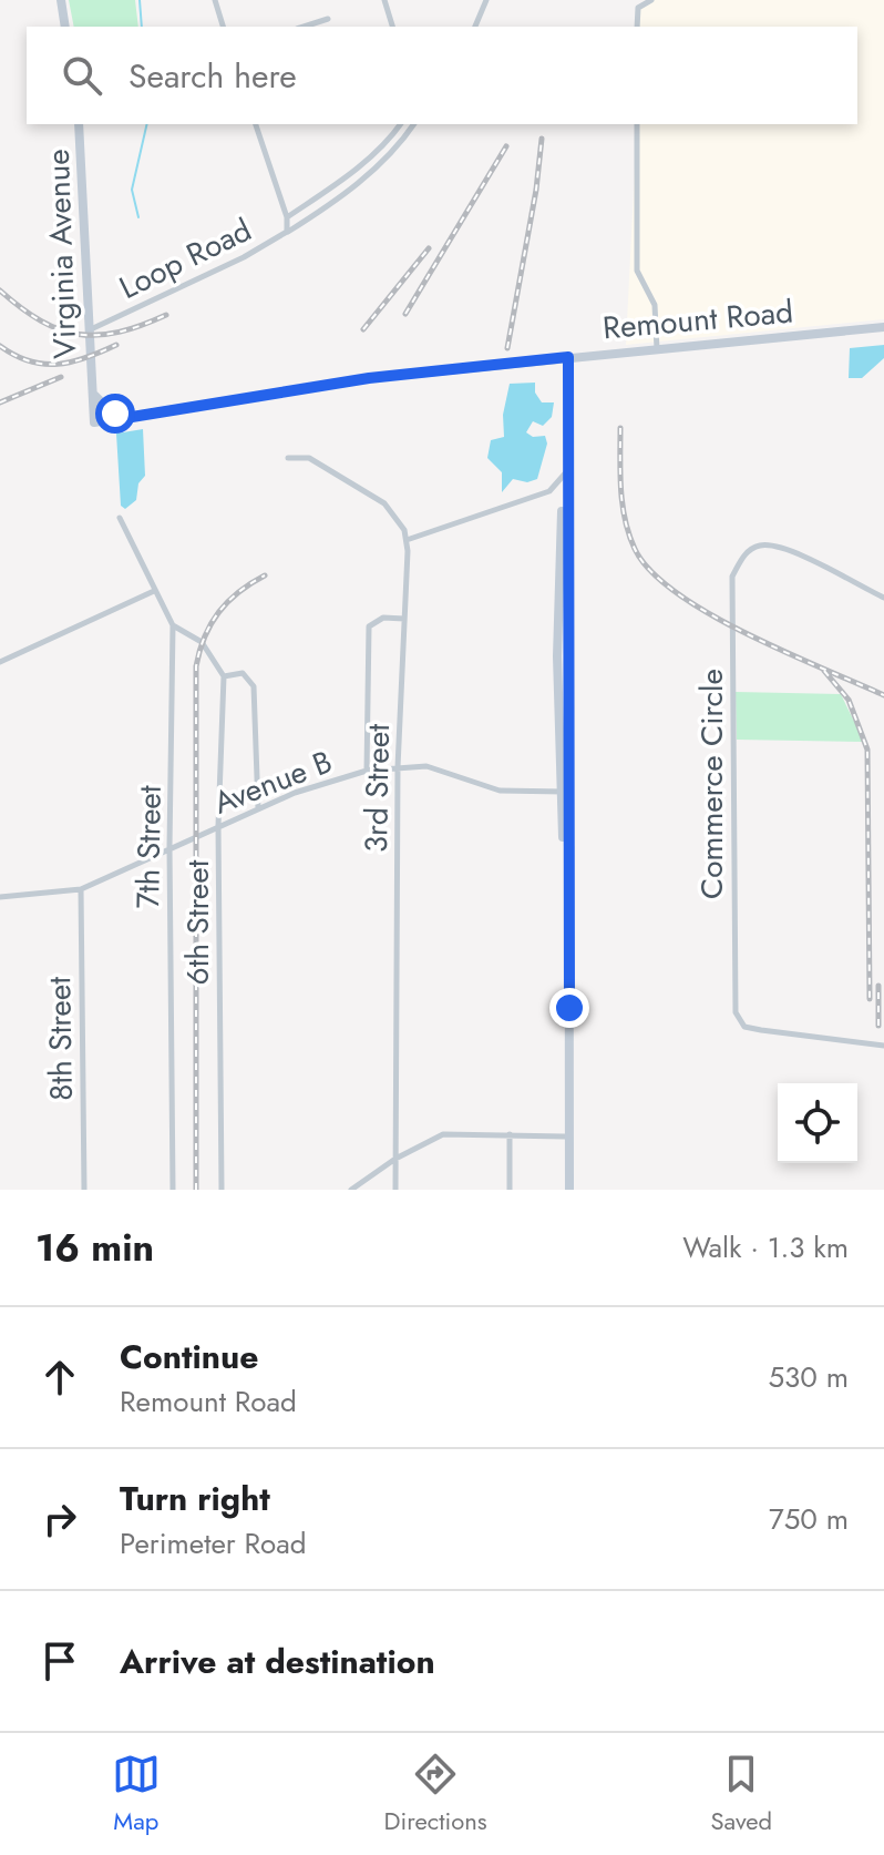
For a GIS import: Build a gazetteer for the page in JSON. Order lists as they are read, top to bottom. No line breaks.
{"streets":{"main road":["Virginia Avenue","Remount Road"],"street":["Loop Road","Avenue B","Commerce Circle","3rd Street","7th Street","6th Street","8th Street"]},"crossings":[["Virginia Avenue","Loop Road"],["Virginia Avenue","Remount Road"],["Avenue B","3rd Street"],["Avenue B","7th Street"],["Avenue B","6th Street"],["Avenue B","8th Street"]],"page":{"search":"Search here","heading":["16 min","Walk · 1.3 km"],"list":[["Continue","Remount Road","530 m"],["Turn right","Perimeter Road","750 m"],"Arrive at destination"],"nav":["Map","Directions","Saved"]}}
